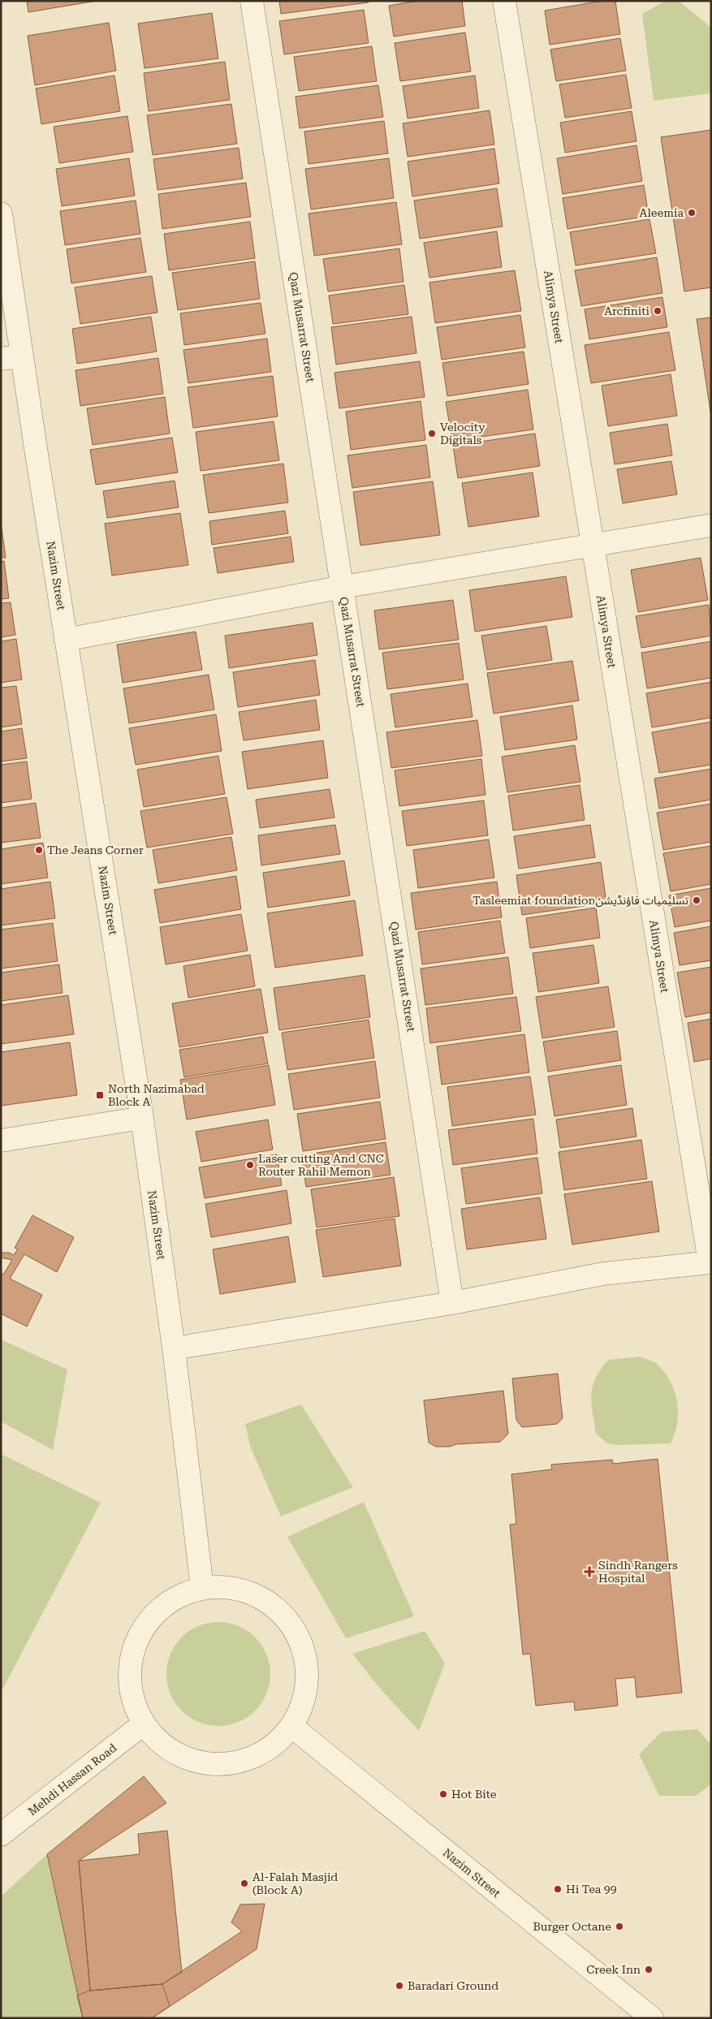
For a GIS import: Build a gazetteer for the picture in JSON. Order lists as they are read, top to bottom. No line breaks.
{"streets":{"street":["Alimya Street","Qazi Musarrat Street","Nazim Street","Mehdi Hassan Road"]},"places":{"other":["Aleemia","Arcfiniti","Velocity Digitals","The Jeans Corner","Tasleemiat foundationتسلیمیات فاؤنڈیشن","Laser cutting And CNC Router Rahil Memon","Hot Bite","Al-Falah Masjid (Block A)","Hi Tea 99","Burger Octane","Creek Inn","Baradari Ground"],"transit":["North Nazimabad Block A"],"health":["Sindh Rangers Hospital"]}}
